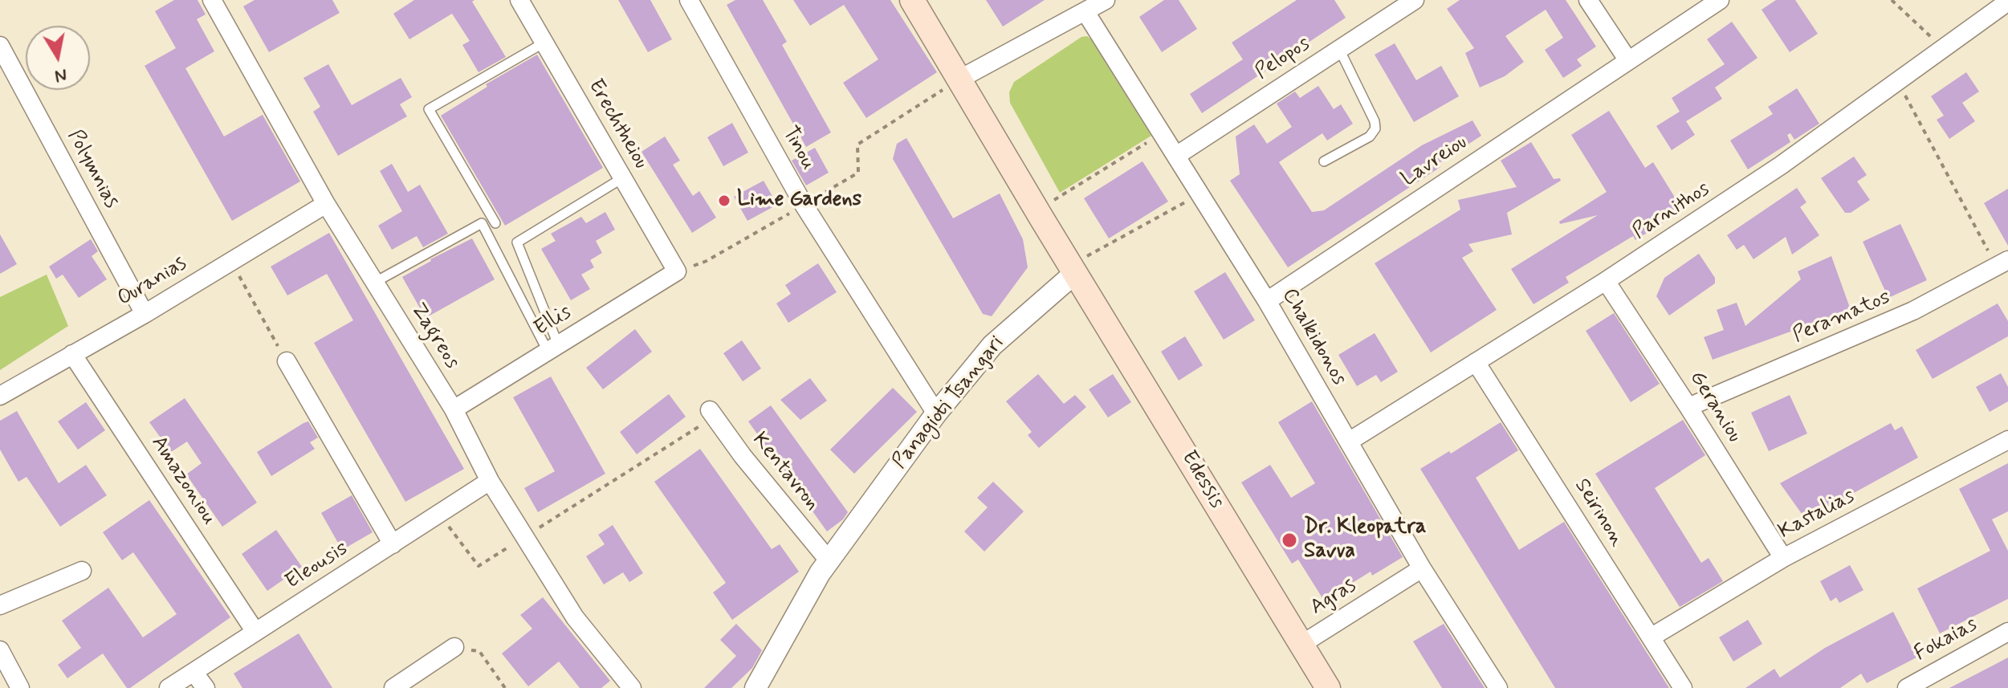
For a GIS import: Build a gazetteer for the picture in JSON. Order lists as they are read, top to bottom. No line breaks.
{"streets":{"main road":["Edessis"],"street":["Pelopos","Erechtheiou","Tinou","Lavreiou","Polymnias","Parnithos","Ouranias","Peramatos","Ellis","Zagreos","Chalkidonos","Panagioti Tsangari","Geraniou","Kentavron","Amazoniou","Seirinon","Kastalias","Eleousis","Agras","Fokaias"]},"crossings":[["Pelopos","Chalkidonos"],["Erechtheiou","Ellis"],["Tinou","Panagioti Tsangari"],["Lavreiou","Chalkidonos"],["Polymnias","Ouranias"],["Parnithos","Chalkidonos"],["Parnithos","Geraniou"],["Parnithos","Seirinon"],["Ouranias","Zagreos"],["Ouranias","Amazoniou"],["Peramatos","Geraniou"],["Ellis","Zagreos"],["Zagreos","Eleousis"],["Chalkidonos","Agras"],["Panagioti Tsangari","Kentavron"],["Panagioti Tsangari","Edessis"],["Geraniou","Kastalias"],["Edessis","Agras"],["Amazoniou","Eleousis"],["Seirinon","Kastalias"]],"places":["Lime Gardens","Dr. Kleopatra Savva"],"north":"bottom"}
